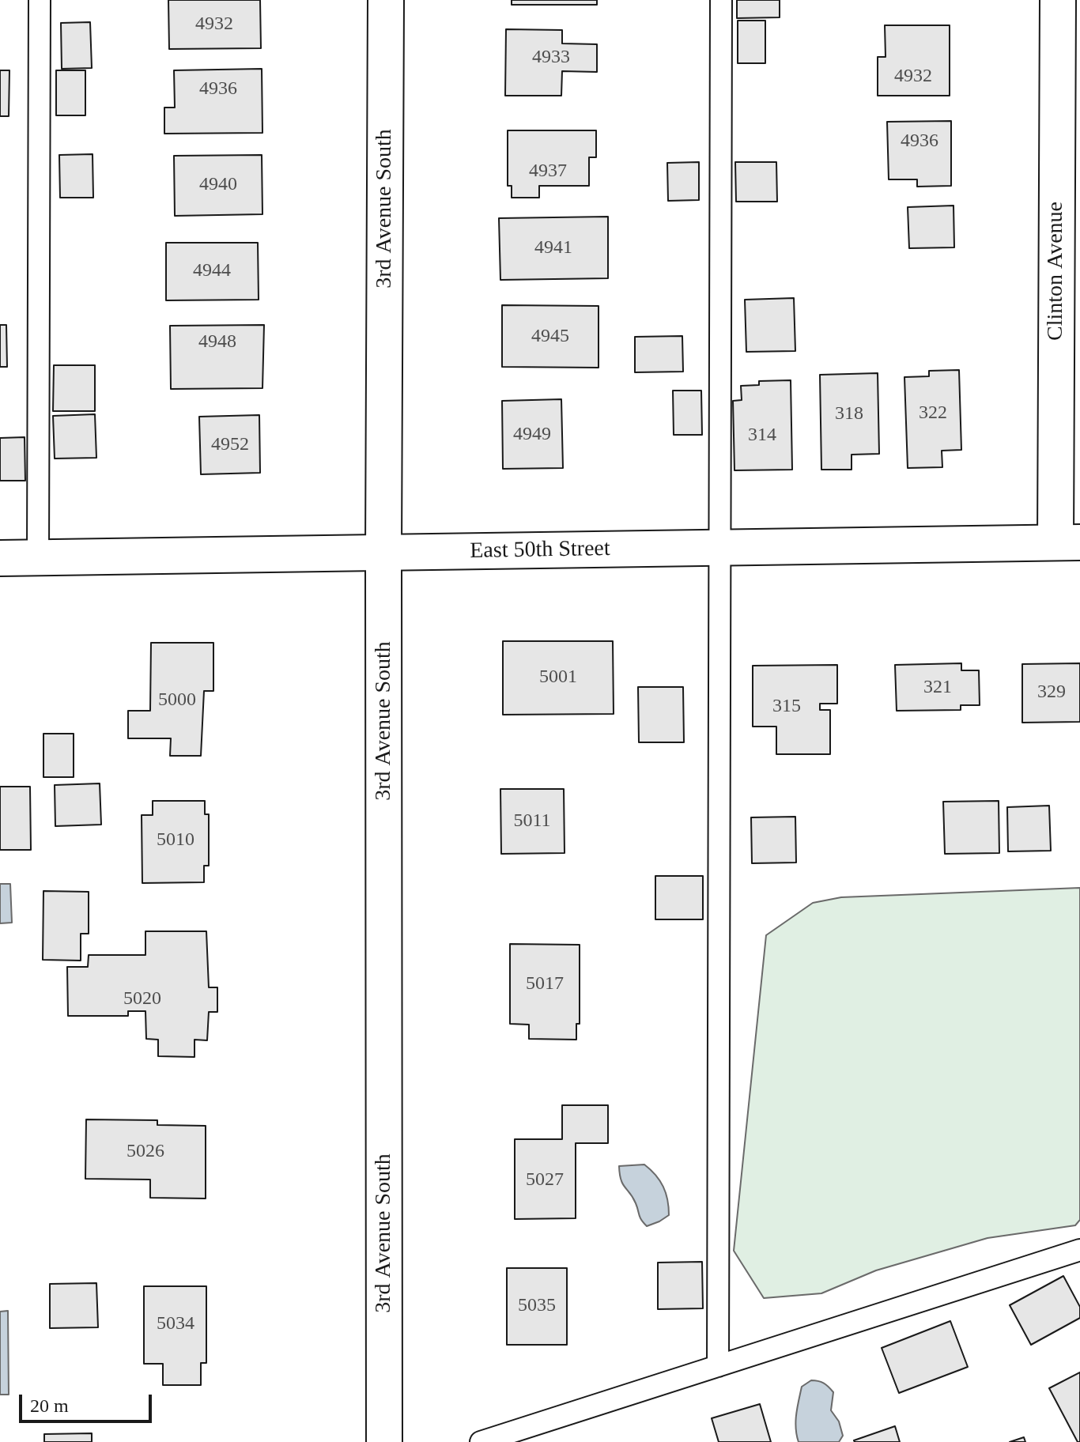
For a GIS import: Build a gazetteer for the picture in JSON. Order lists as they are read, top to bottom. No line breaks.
{"streets":{"street":["3rd Avenue South","Clinton Avenue","East 50th Street"]},"crossings":[["3rd Avenue South","East 50th Street"],["Clinton Avenue","East 50th Street"]],"house_numbers":["4932","4933","4932","4936","4936","4937","4940","4941","4944","4945","4948","322","318","4949","314","4952","5001","321","329","5000","315","5011","5010","5017","5020","5026","5027","5035","5034"],"scale_bar":"20 m"}
